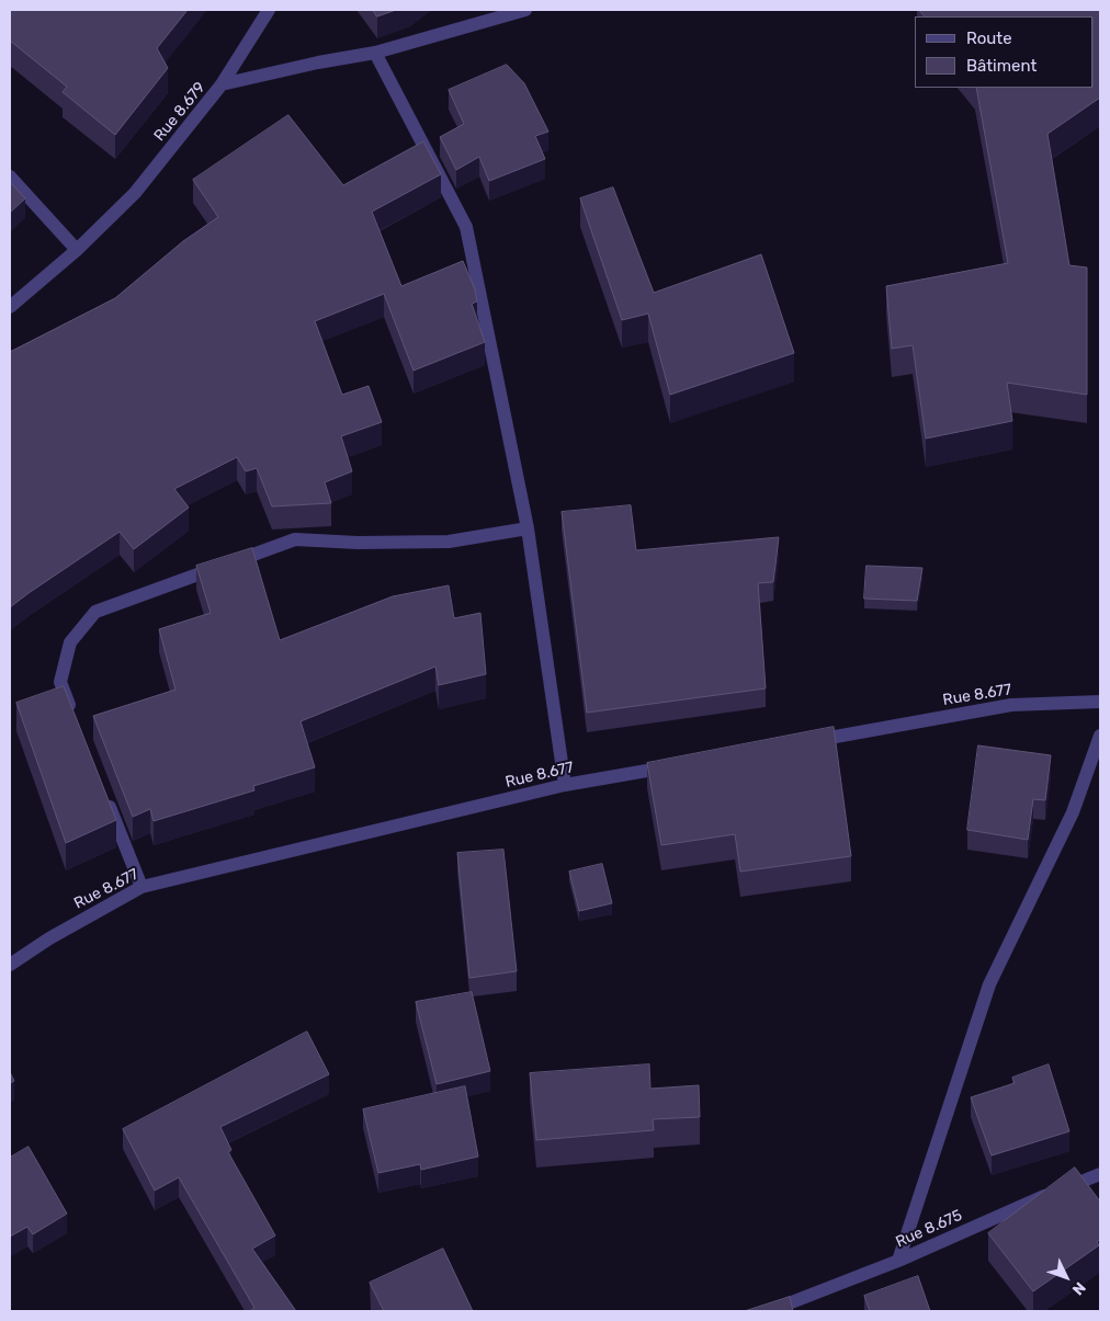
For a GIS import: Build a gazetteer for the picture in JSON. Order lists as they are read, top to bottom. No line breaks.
{"streets":{"street":["Rue 8.679","Rue 8.677","Rue 8.675"]},"legend":["Route","Bâtiment"],"north":"bottom right"}
